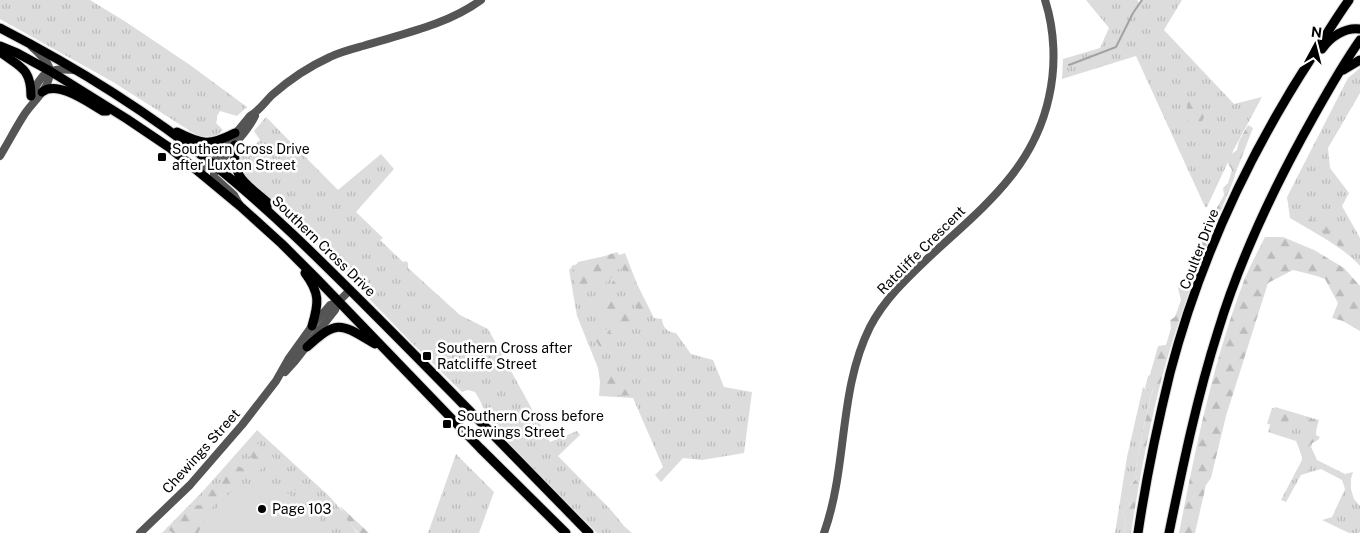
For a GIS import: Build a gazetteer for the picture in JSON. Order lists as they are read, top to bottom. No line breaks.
{"streets":{"main road":["Southern Cross Drive","Coulter Drive"],"street":["Ratcliffe Crescent","Chewings Street"]},"crossings":[["Southern Cross Drive","Chewings Street"]],"places":{"transit":["Southern Cross Drive after Luxton Street","Southern Cross after Ratcliffe Street","Southern Cross before Chewings Street"],"other":["Page 103"]},"north":"top"}
